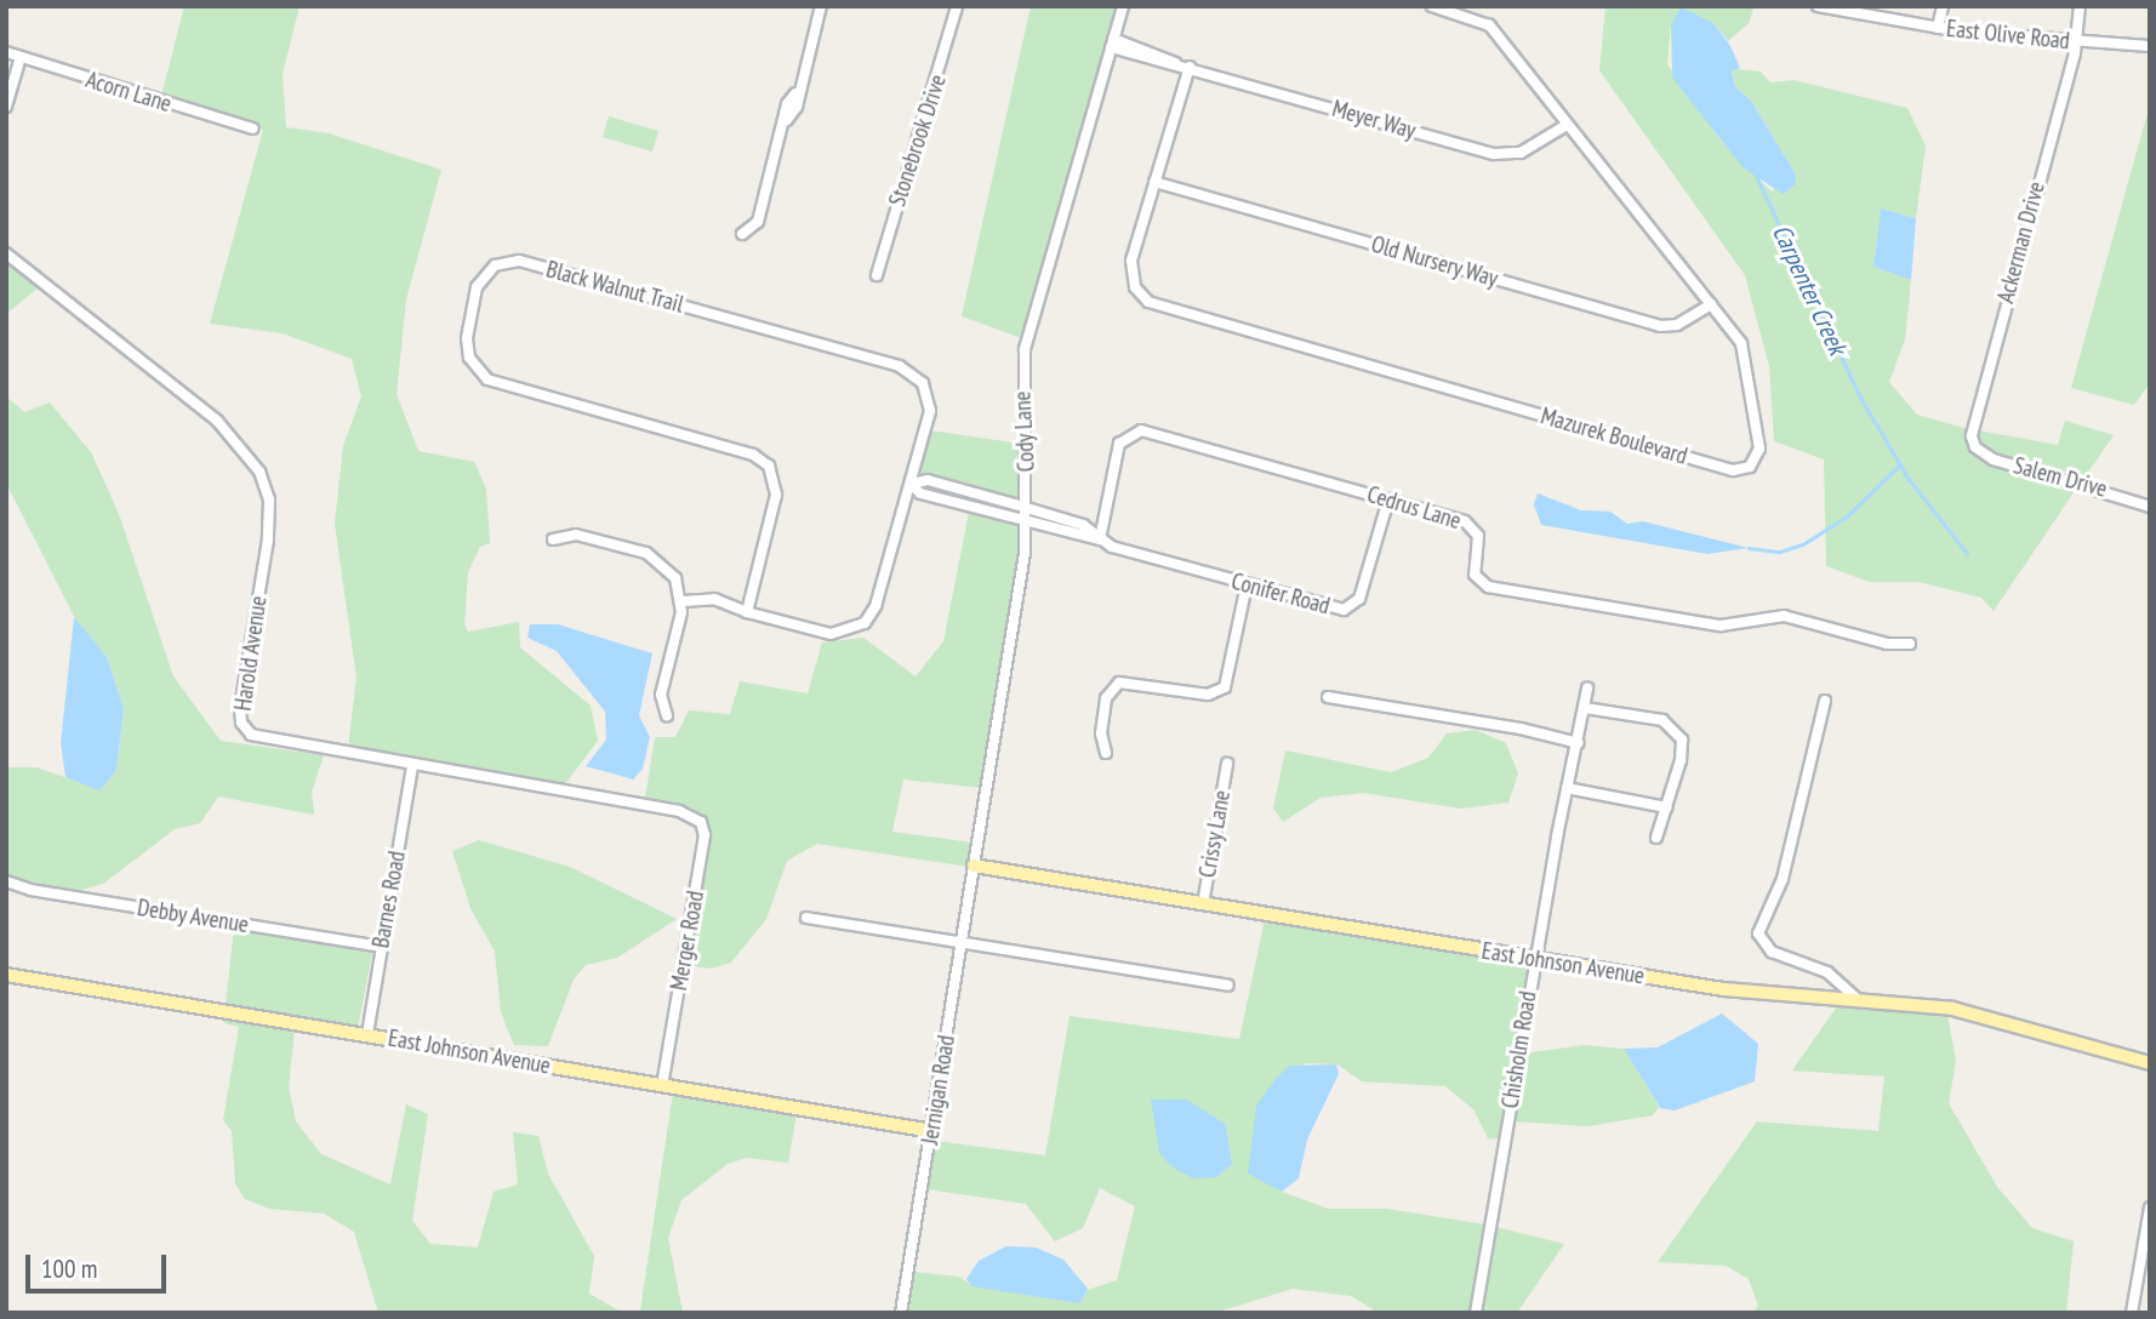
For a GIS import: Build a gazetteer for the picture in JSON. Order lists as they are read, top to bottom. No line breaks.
{"streets":{"main road":["East Johnson Avenue"],"street":["East Olive Road","Acorn Lane","Meyer Way","Stonebrook Drive","Ackerman Drive","Old Nursery Way","Black Walnut Trail","Cody Lane","Mazurek Boulevard","Salem Drive","Cedrus Lane","Conifer Road","Harold Avenue","Crissy Lane","Barnes Road","Debby Avenue","Merger Road","Chisholm Road","Jernigan Road"]},"crossings":[["East Olive Road","Ackerman Drive"],["Meyer Way","Cody Lane"],["Meyer Way","Mazurek Boulevard"],["Ackerman Drive","Salem Drive"],["Old Nursery Way","Mazurek Boulevard"],["Black Walnut Trail","Conifer Road"],["Cody Lane","Conifer Road"],["Cody Lane","East Johnson Avenue"],["Cody Lane","Jernigan Road"],["Cedrus Lane","Conifer Road"],["Harold Avenue","Barnes Road"],["Harold Avenue","Merger Road"],["Crissy Lane","East Johnson Avenue"],["Barnes Road","Debby Avenue"],["Barnes Road","East Johnson Avenue"],["Merger Road","East Johnson Avenue"],["East Johnson Avenue","Chisholm Road"],["East Johnson Avenue","Jernigan Road"]],"water":["Carpenter Creek"],"scale_bar":"100 m"}
